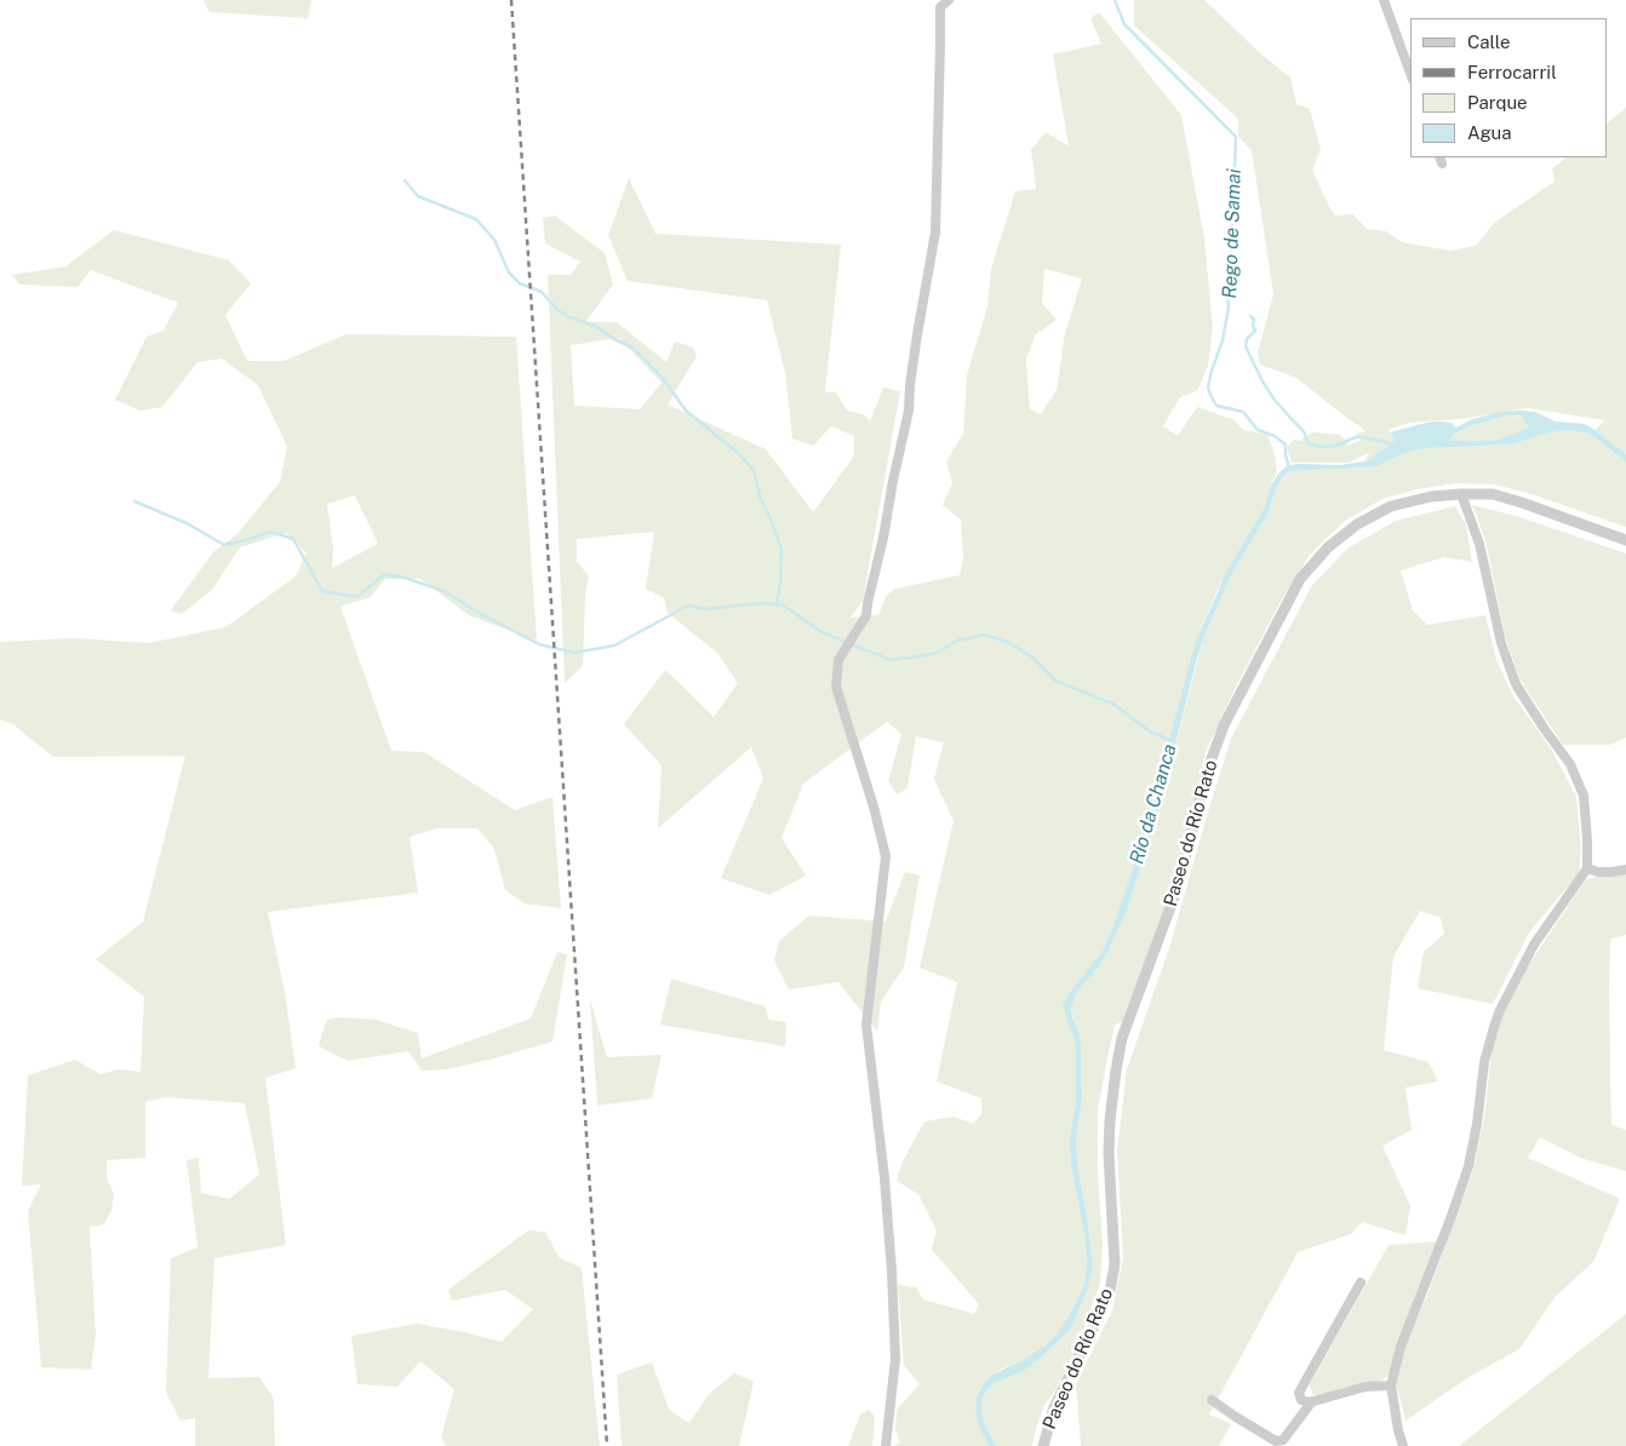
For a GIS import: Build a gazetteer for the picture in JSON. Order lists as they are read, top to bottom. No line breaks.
{"streets":{"street":["Paseo do Río Rato"]},"water":["Rego de Samai","Río da Chanca"],"legend":["Calle","Ferrocarril","Parque","Agua"]}
